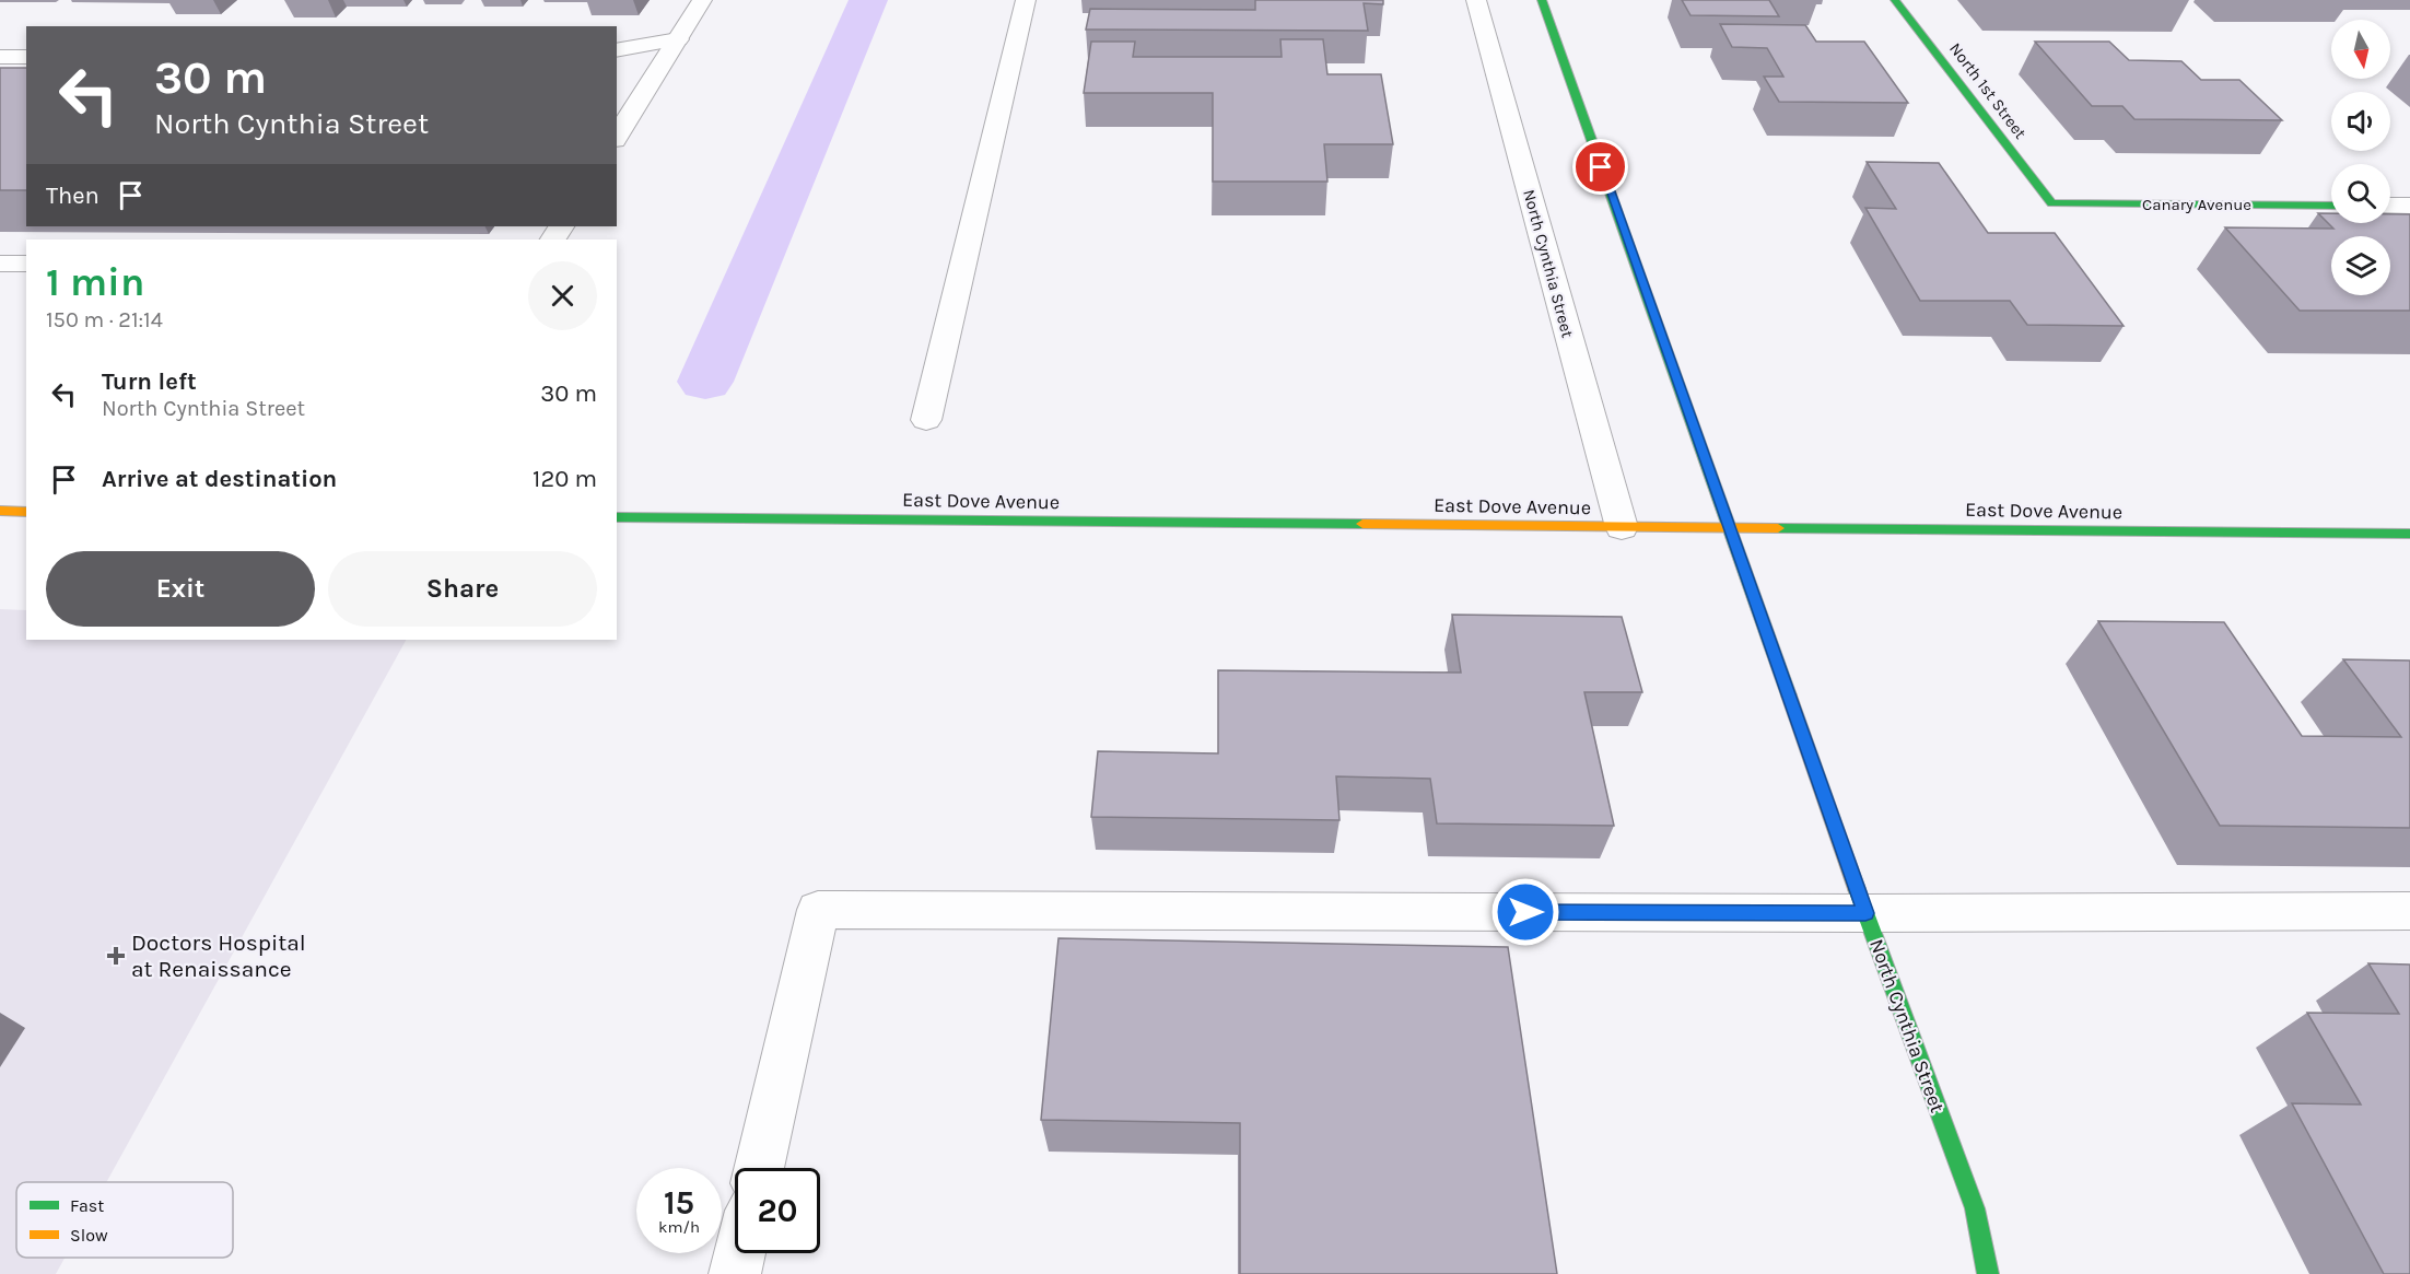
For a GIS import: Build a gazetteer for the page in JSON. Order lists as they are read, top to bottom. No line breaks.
{"streets":{"street":["North 1st Street","Canary Avenue","North Cynthia Street","East Dove Avenue"]},"crossings":[["North 1st Street","Canary Avenue"],["North Cynthia Street","East Dove Avenue"]],"places":{"health":["Doctors Hospital at Renaissance"]},"legend":["Fast","Slow"],"north":"bottom","page":{"turn":["30 m","North Cynthia Street"],"then":"Then","heading":["1 min","150 m · 21:14"],"list":[{"name":"Turn left","note":"North Cynthia Street","value":"30 m"},{"name":"Arrive at destination","value":"120 m"}],"buttons":["Exit","Share"],"speed":"15 km/h","limit":"20"}}
